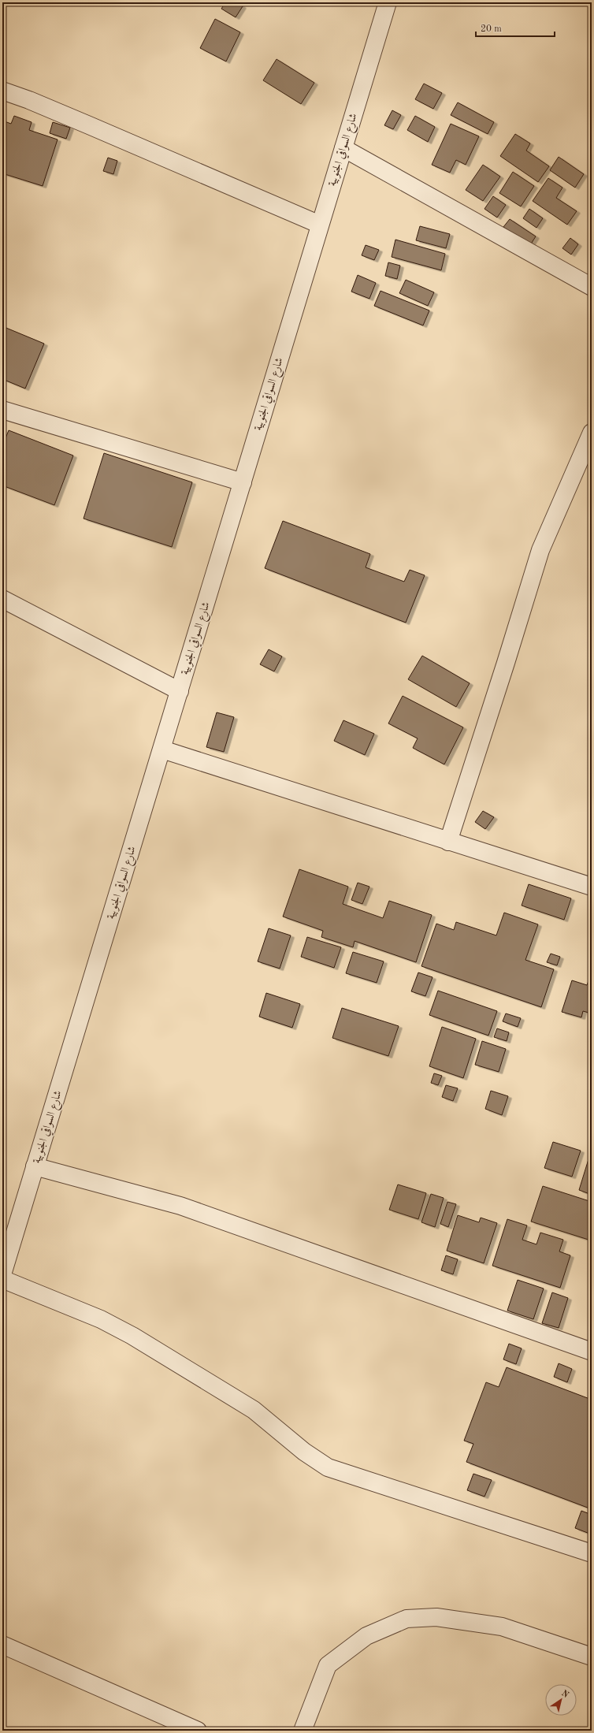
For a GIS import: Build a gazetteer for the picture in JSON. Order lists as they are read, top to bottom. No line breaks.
{"streets":{"street":["شارع السواقي الجنوبية"]},"scale_bar":"20 m","north":"top right"}
